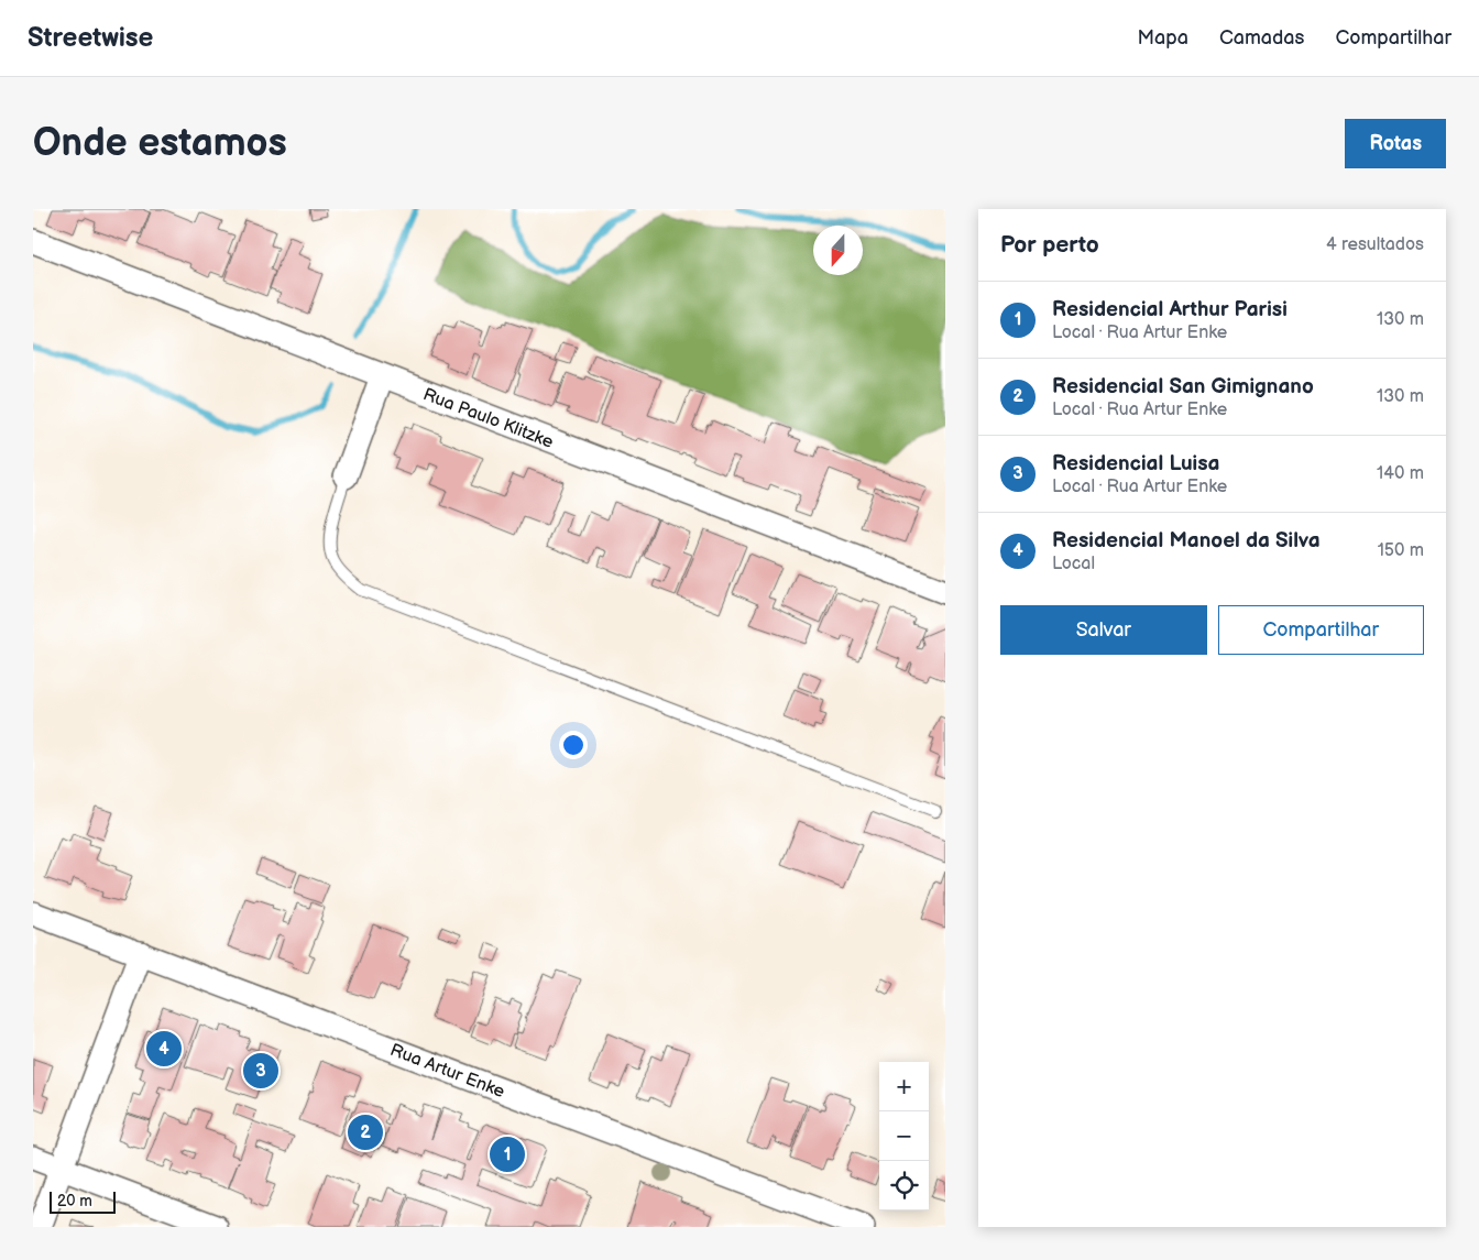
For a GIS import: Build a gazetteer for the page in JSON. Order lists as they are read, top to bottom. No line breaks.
{"streets":{"street":["Rua Paulo Klitzke","Rua Artur Enke"]},"scale_bar":"20 m","north":"bottom","page":{"header":"Streetwise","nav":["Mapa","Camadas","Compartilhar"],"buttons":["Rotas",["Salvar","Compartilhar"]],"title":"Onde estamos","heading":["Por perto","4 resultados"],"list":[{"mark":"1","name":"Residencial Arthur Parisi","note":"Local · Rua Artur Enke","value":"130 m"},{"mark":"2","name":"Residencial San Gimignano","note":"Local · Rua Artur Enke","value":"130 m"},{"mark":"3","name":"Residencial Luisa","note":"Local · Rua Artur Enke","value":"140 m"},{"mark":"4","name":"Residencial Manoel da Silva","note":"Local","value":"150 m"}],"pins":["4","3","2","1"],"map_buttons":["+","−"],"scale":"20 m"}}
